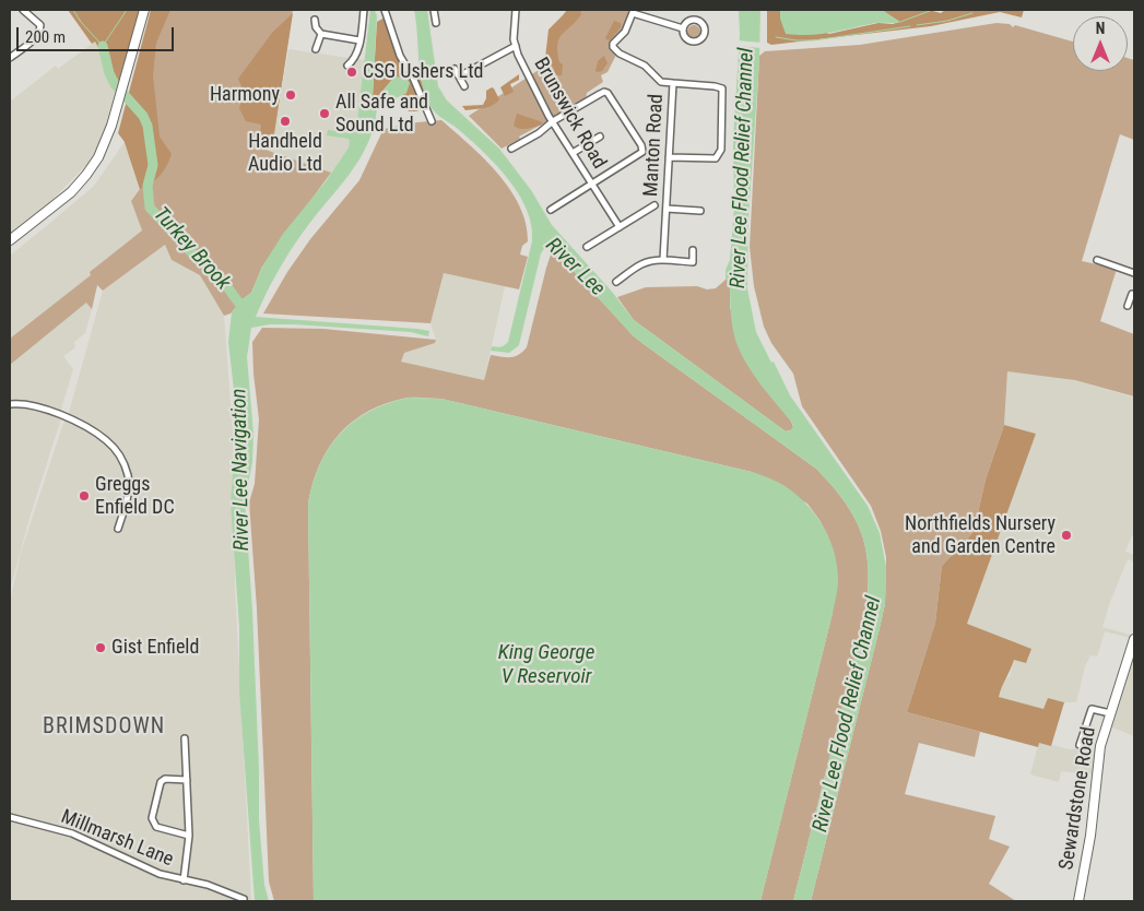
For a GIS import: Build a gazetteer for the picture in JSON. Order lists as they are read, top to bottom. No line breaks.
{"streets":{"main road":["Sewardstone Road"],"street":["Brunswick Road","Manton Road","Millmarsh Lane"]},"districts":["BRIMSDOWN"],"water":["River Lee Flood Relief Channel","Turkey Brook","River Lee","River Lee Navigation","King George V Reservoir"],"places":["CSG Ushers Ltd","Harmony","All Safe and Sound Ltd","Handheld Audio Ltd","Greggs Enfield DC","Northfields Nursery and Garden Centre","Gist Enfield"],"scale_bar":"200 m","north":"top"}
